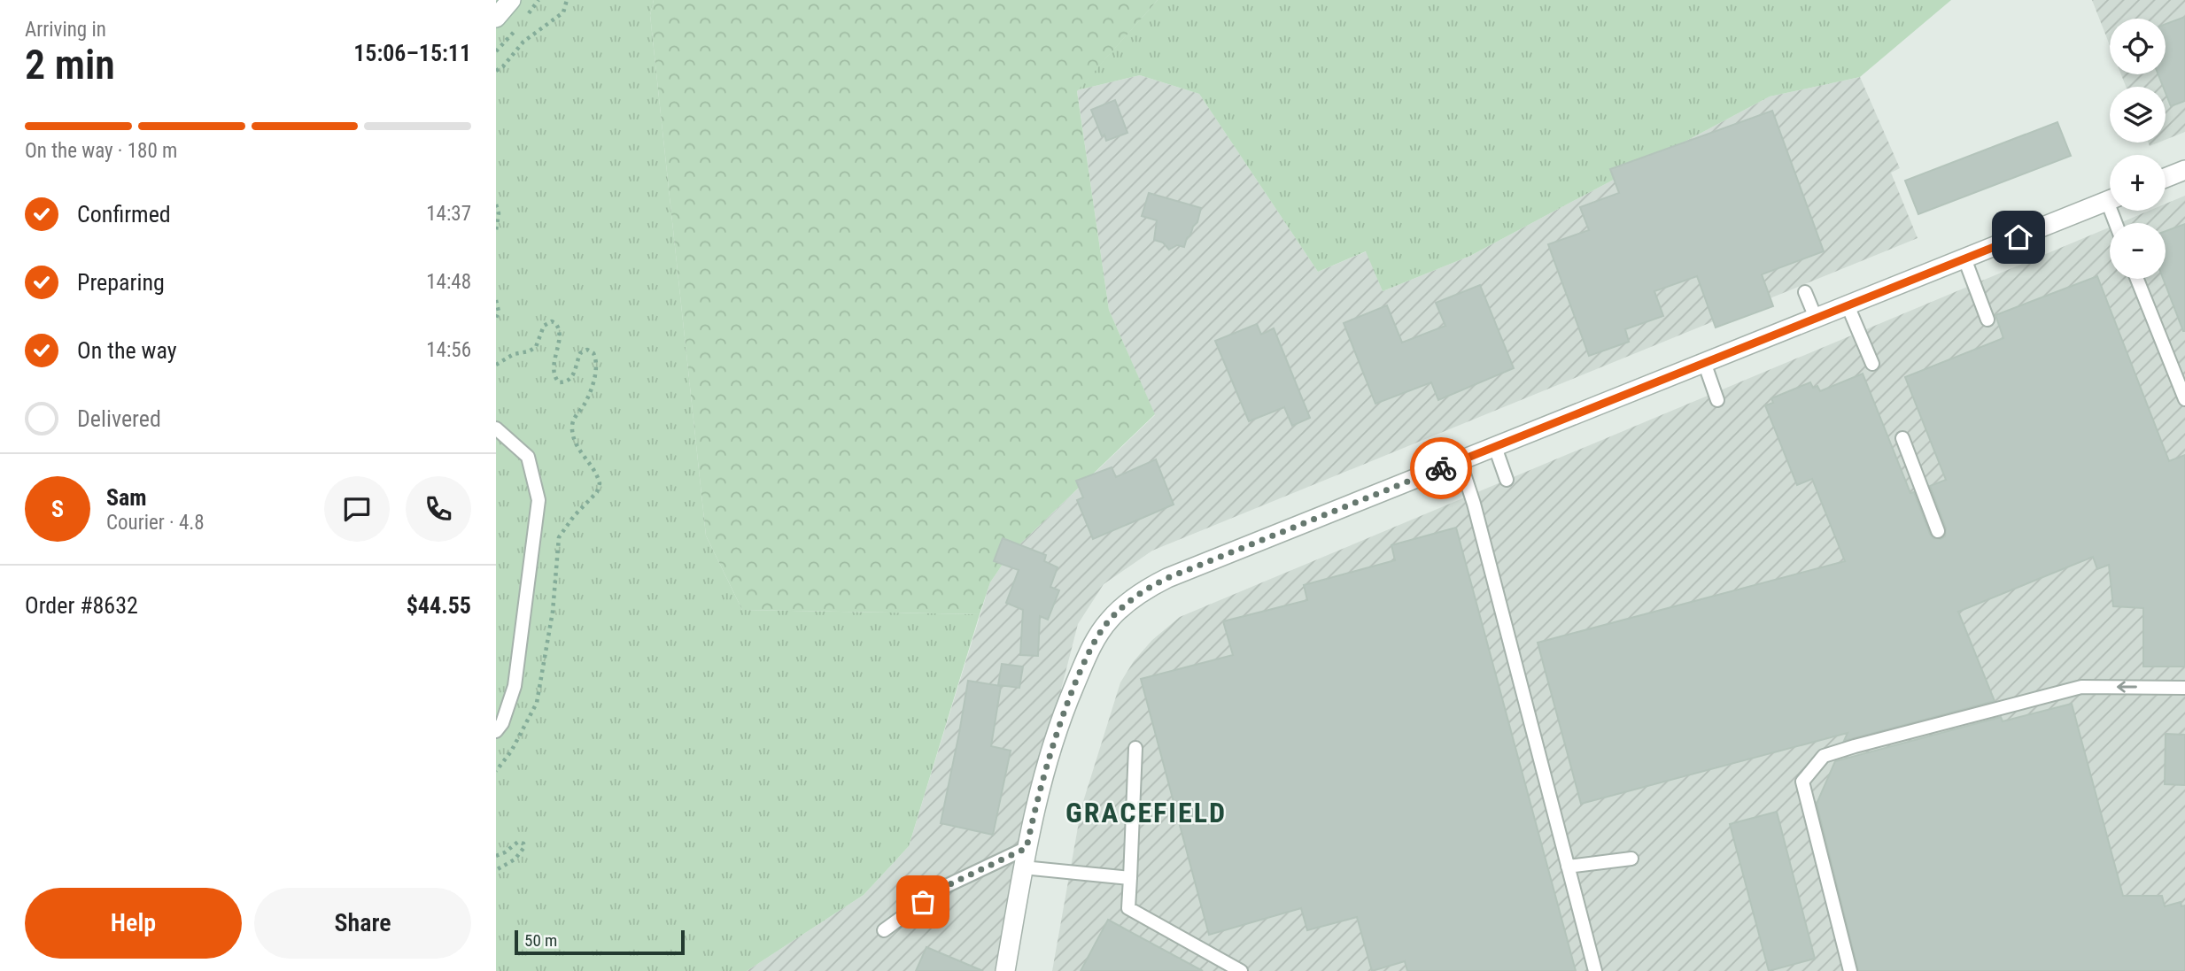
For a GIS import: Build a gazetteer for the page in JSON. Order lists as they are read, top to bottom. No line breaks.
{"districts":["GRACEFIELD"],"scale_bar":"50 m","page":{"heading":["2 min","Arriving in","15:06–15:11"],"panel":["Sam","Courier · 4.8","Order #8632","$44.55"],"map_buttons":["+","−"],"bar":"On the way · 180 m","list":[["Confirmed","14:37"],["Preparing","14:48"],["On the way","14:56"],"Delivered"],"round":"S","buttons":["Help","Share"],"scale":"50 m"}}
